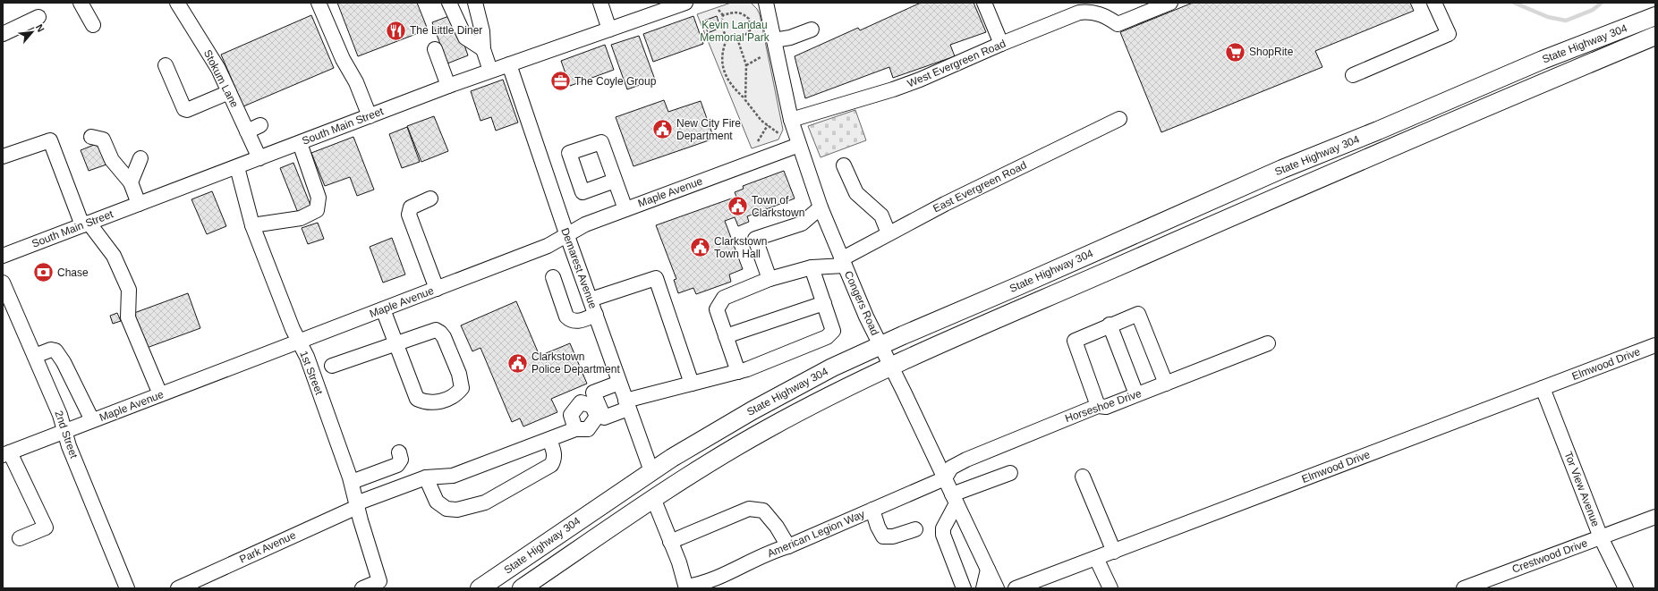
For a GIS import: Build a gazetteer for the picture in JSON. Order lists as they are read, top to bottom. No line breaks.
{"streets":{"main road":["State Highway 304"],"street":["West Evergreen Road","Stokum Lane","South Main Street","East Evergreen Road","Maple Avenue","Demarest Avenue","Congers Road","Elmwood Drive","1st Street","Horseshoe Drive","2nd Street","Tor View Avenue","American Legion Way","Park Avenue","Crestwood Drive"]},"crossings":[["State Highway 304","Demarest Avenue"],["State Highway 304","Congers Road"],["West Evergreen Road","Congers Road"],["Stokum Lane","South Main Street"],["South Main Street","Demarest Avenue"],["South Main Street","1st Street"],["East Evergreen Road","Congers Road"],["Maple Avenue","Demarest Avenue"],["Maple Avenue","Congers Road"],["Maple Avenue","1st Street"],["Maple Avenue","2nd Street"],["Congers Road","Horseshoe Drive"],["Congers Road","American Legion Way"],["Elmwood Drive","Tor View Avenue"],["1st Street","Park Avenue"],["Horseshoe Drive","American Legion Way"],["Tor View Avenue","Crestwood Drive"]],"parks":["Kevin Landau Memorial Park"],"places":{"restaurant":["The Little Diner"],"supermarket":["ShopRite"],"office":["The Coyle Group"],"public building":["New City Fire Department","Town of Clarkstown","Clarkstown Town Hall","Clarkstown Police Department"],"bank":["Chase"]},"north":"top right"}
